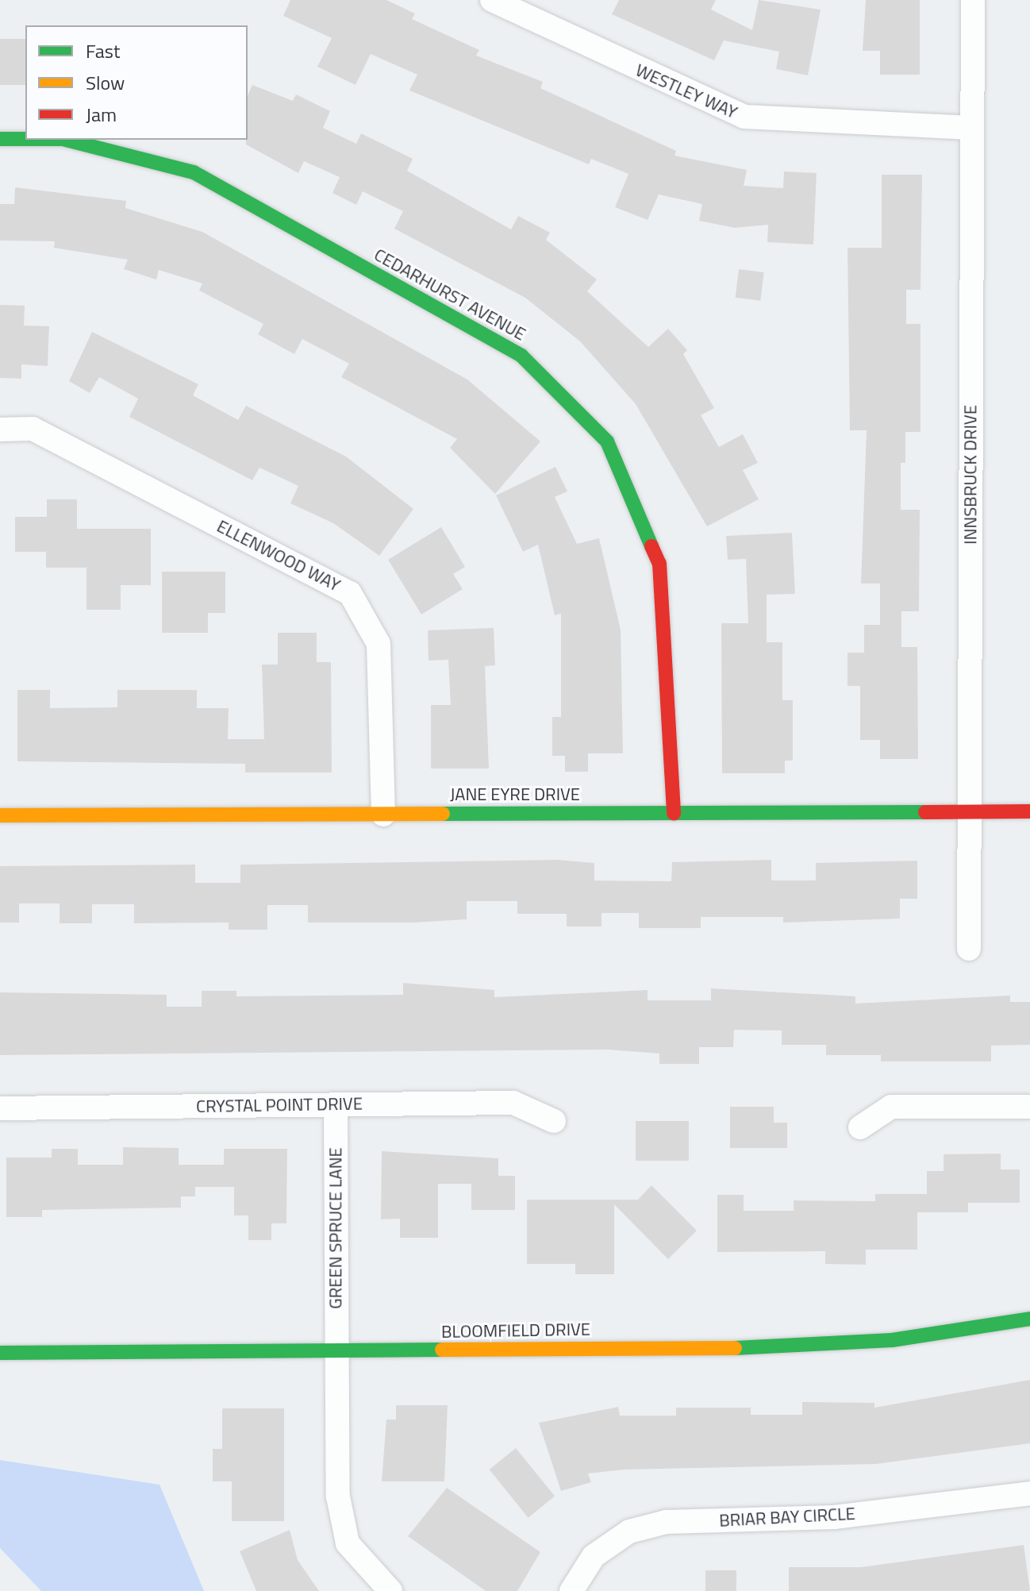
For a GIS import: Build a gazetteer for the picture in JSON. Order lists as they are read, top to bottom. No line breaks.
{"streets":{"street":["WESTLEY WAY","CEDARHURST AVENUE","INNSBRUCK DRIVE","ELLENWOOD WAY","JANE EYRE DRIVE","CRYSTAL POINT DRIVE","GREEN SPRUCE LANE","BLOOMFIELD DRIVE","BRIAR BAY CIRCLE"]},"crossings":[["WESTLEY WAY","INNSBRUCK DRIVE"],["CEDARHURST AVENUE","JANE EYRE DRIVE"],["INNSBRUCK DRIVE","JANE EYRE DRIVE"],["ELLENWOOD WAY","JANE EYRE DRIVE"],["CRYSTAL POINT DRIVE","GREEN SPRUCE LANE"],["GREEN SPRUCE LANE","BLOOMFIELD DRIVE"]],"legend":["Fast","Slow","Jam"]}
